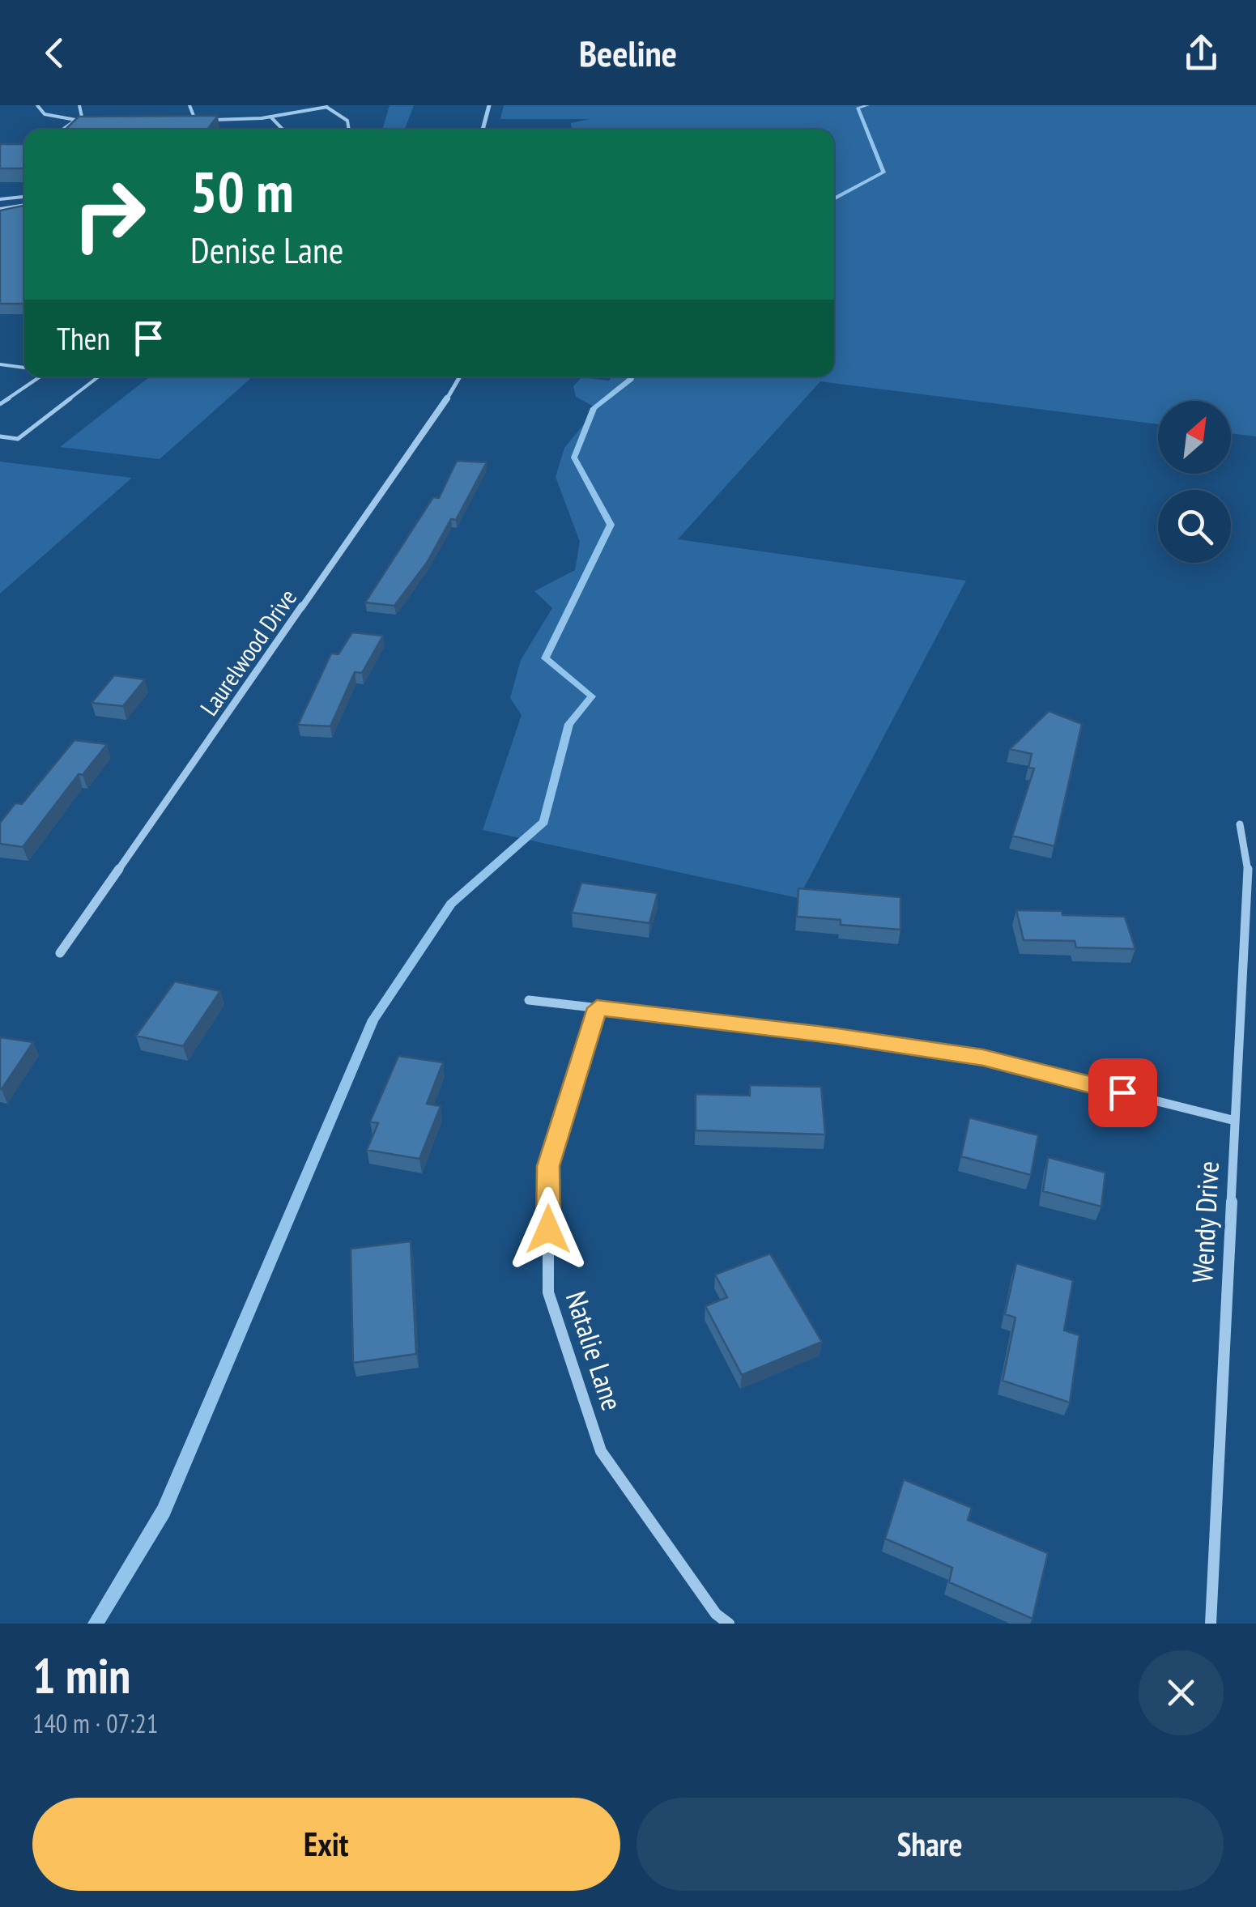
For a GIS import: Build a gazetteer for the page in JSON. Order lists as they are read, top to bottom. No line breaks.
{"streets":{"street":["Laurelwood Drive","Wendy Drive","Natalie Lane"]},"north":"top right","page":{"header":"Beeline","turn":["50 m","Denise Lane"],"then":"Then","heading":["1 min","140 m · 07:21"],"buttons":["Exit","Share"]}}
